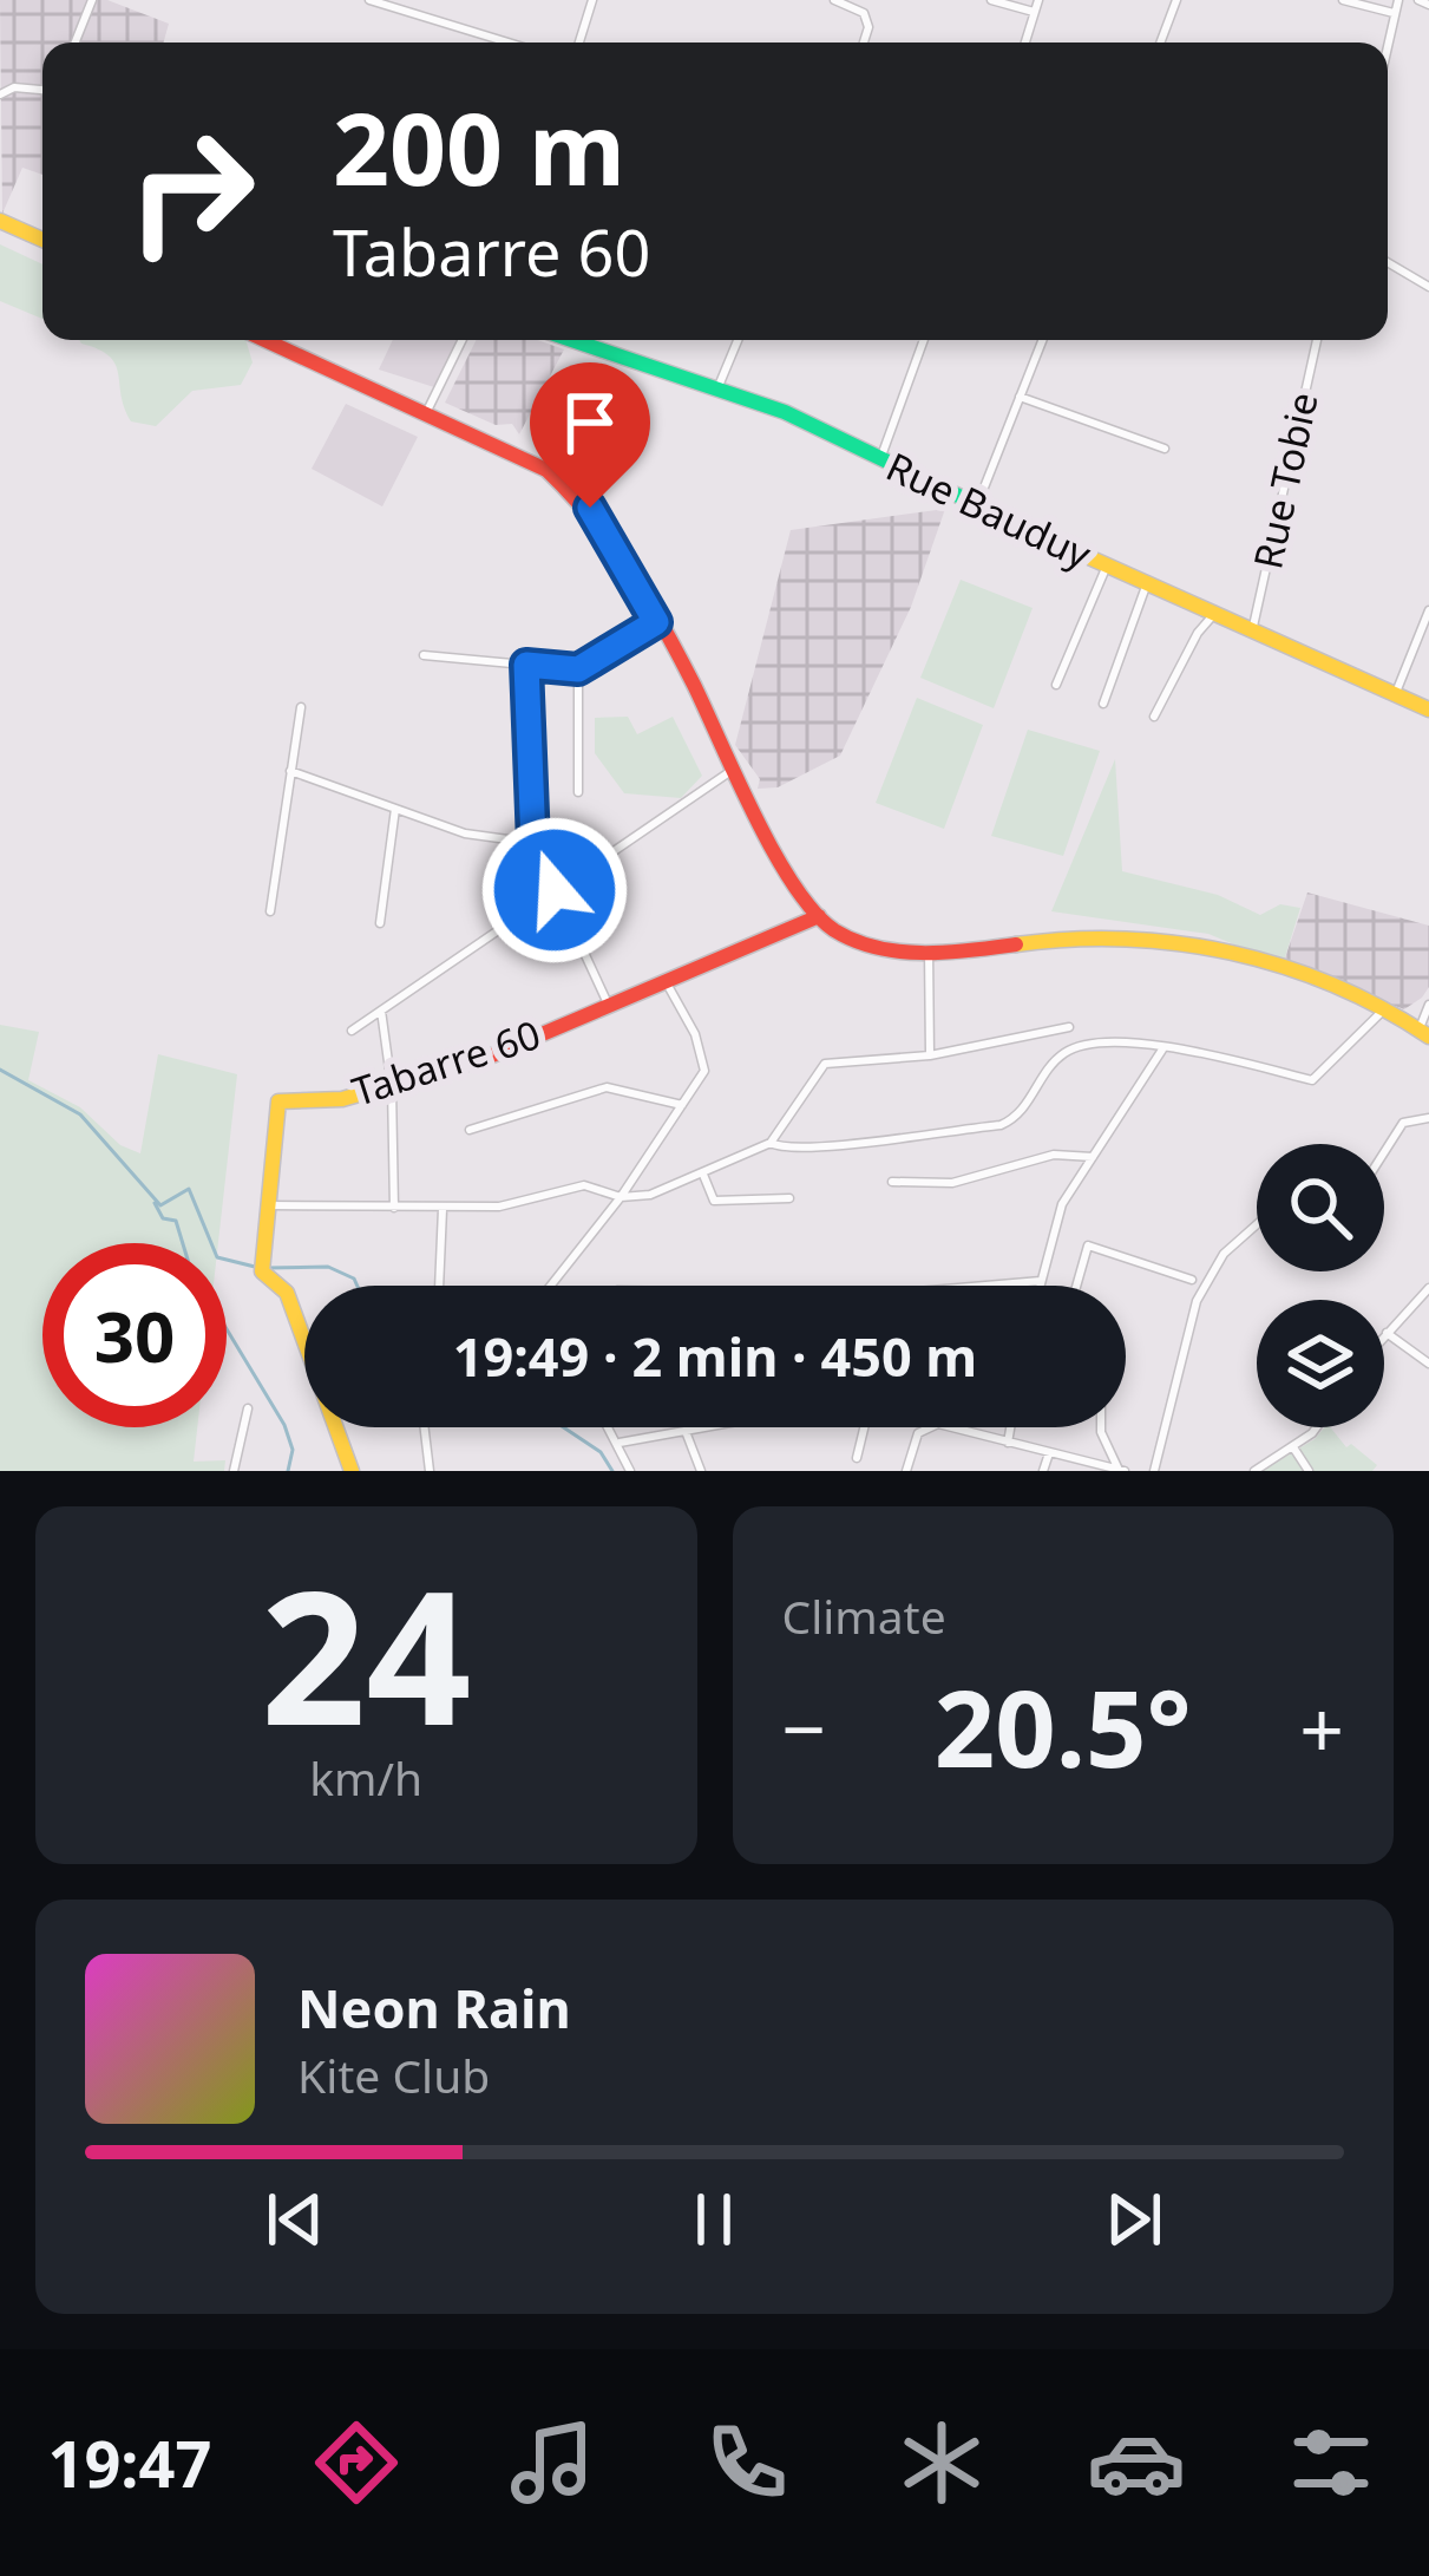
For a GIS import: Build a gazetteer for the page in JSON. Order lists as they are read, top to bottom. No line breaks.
{"streets":{"street":["Rue Tobie","Rue Bauduy","Tabarre 60"]},"crossings":[["Rue Tobie","Rue Bauduy"]],"page":{"turn":["200 m","Tabarre 60"],"limit":"30","trip":"19:49 · 2 min · 450 m","tile":[["24","km/h"],"Climate"],"heat":["−","20.5°","+"],"song":["Neon Rain","Kite Club"],"tabs":"19:47"}}
